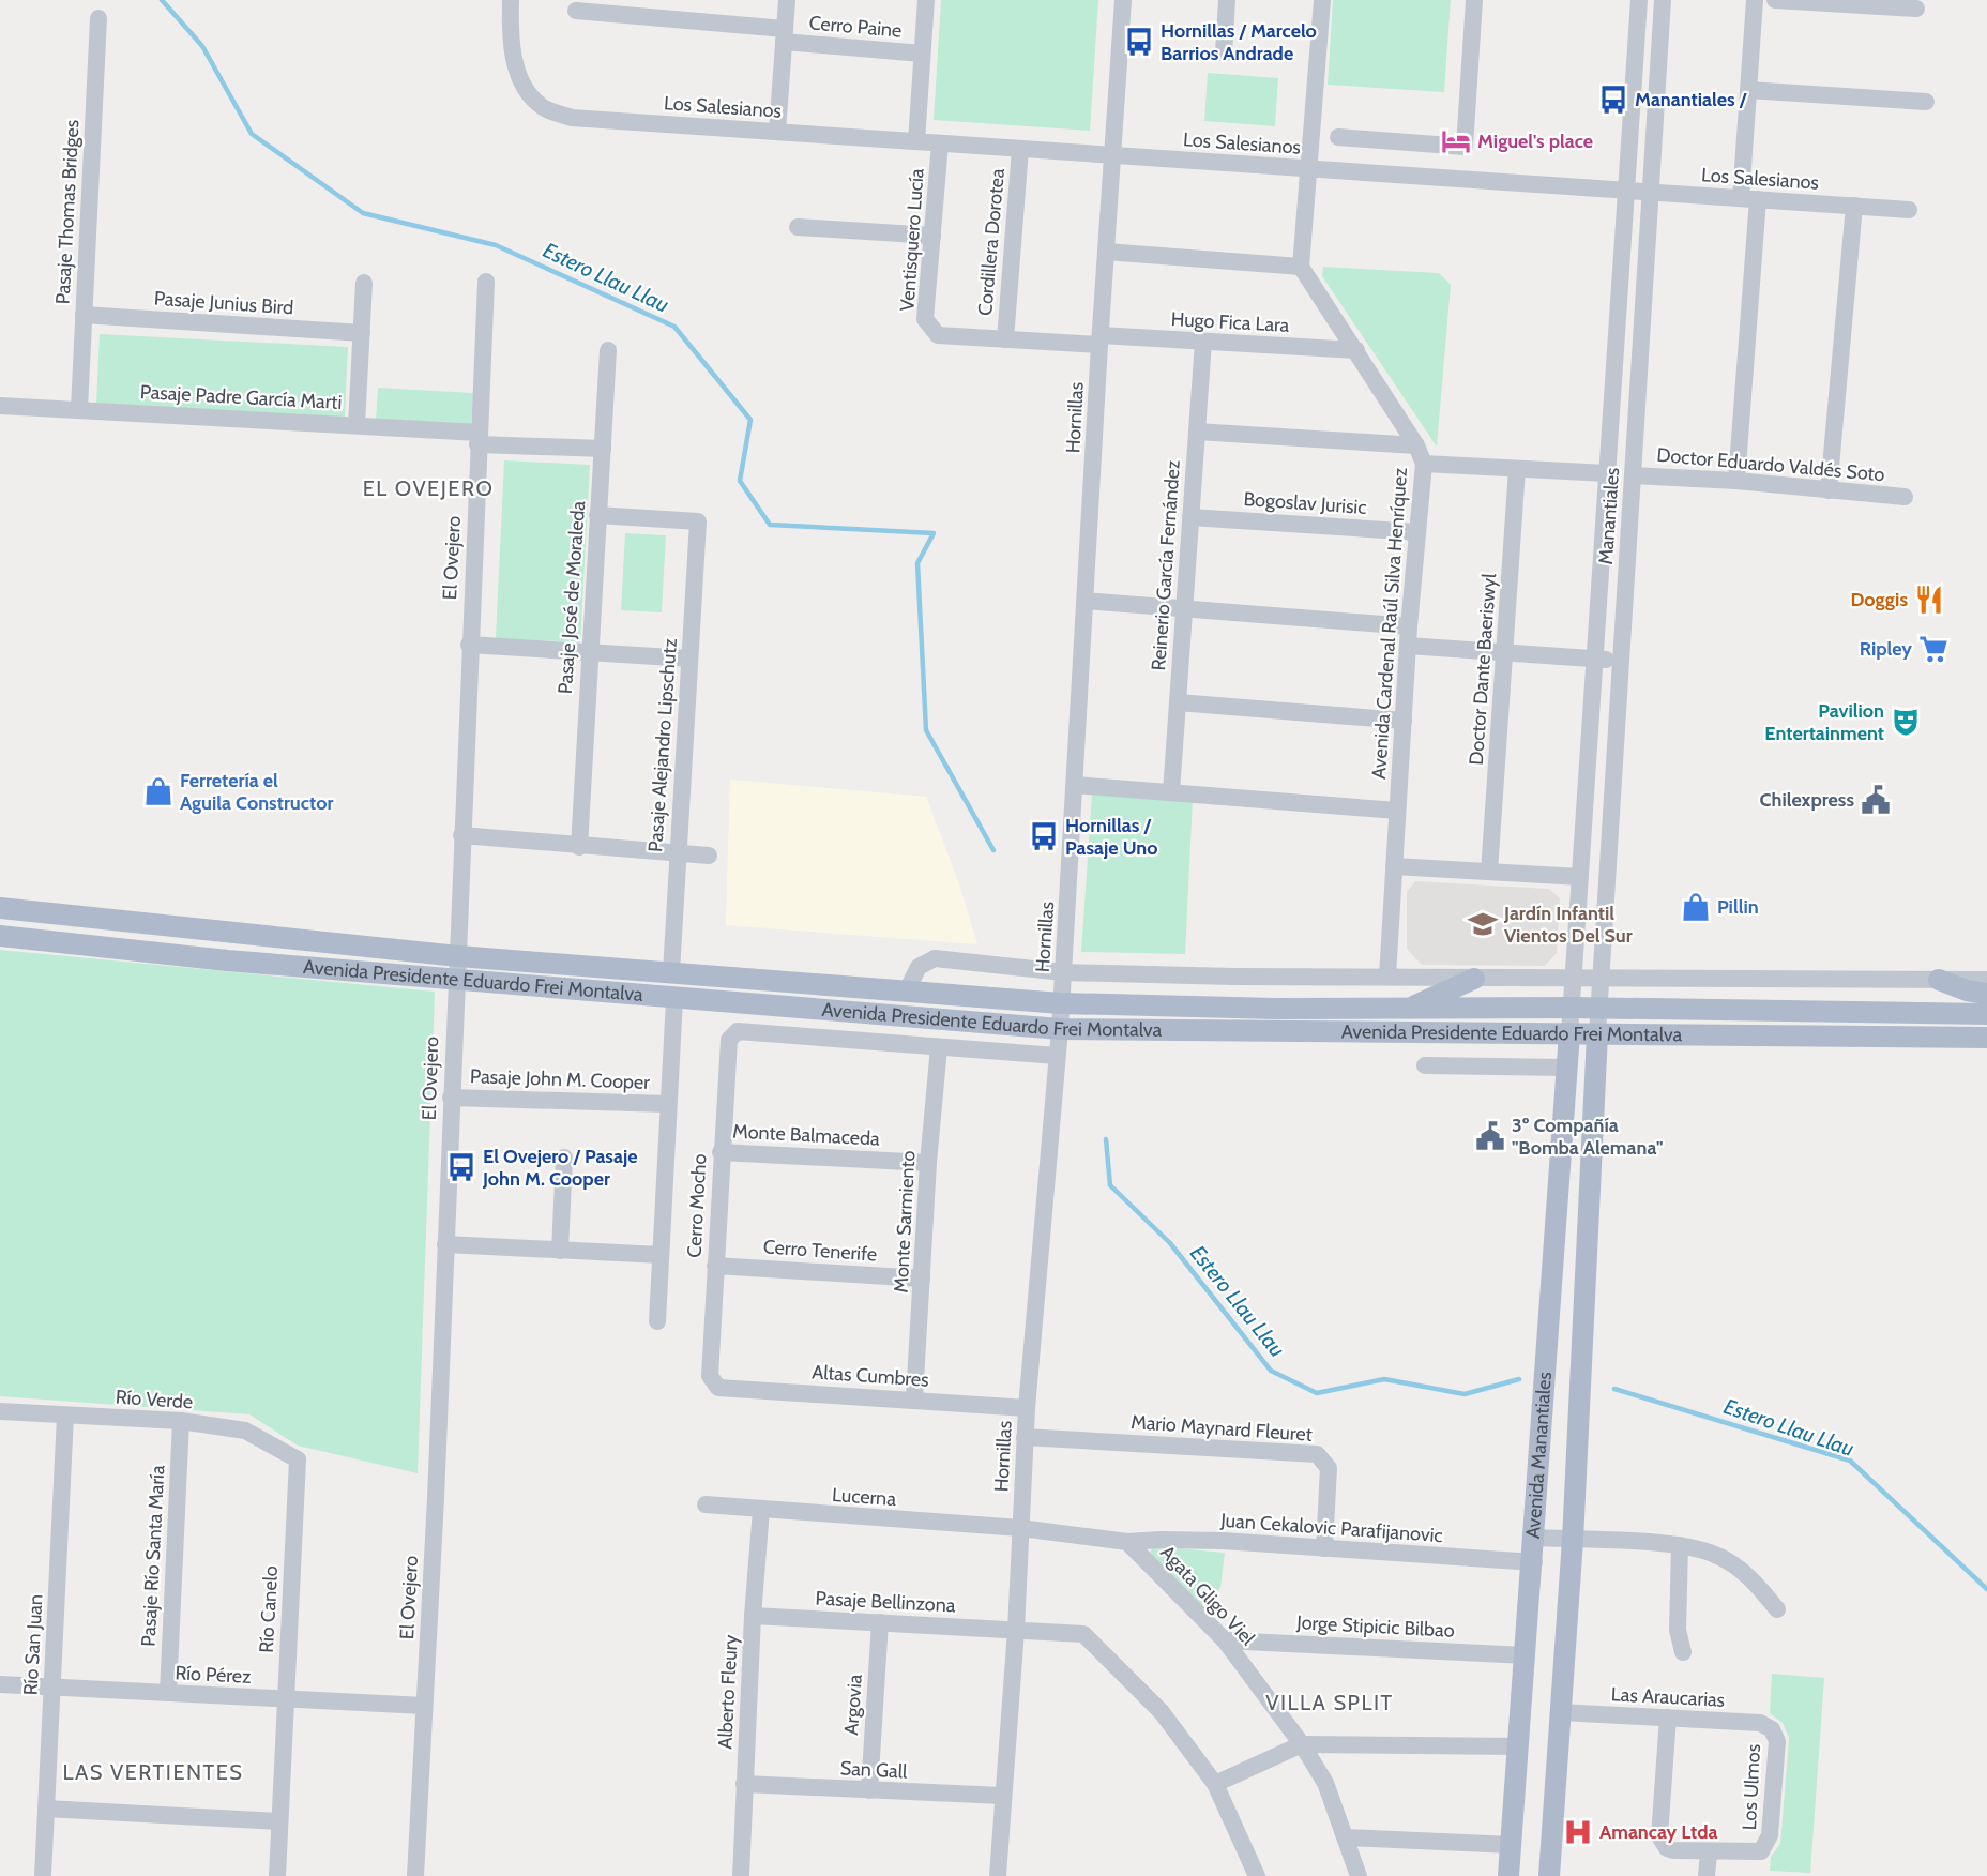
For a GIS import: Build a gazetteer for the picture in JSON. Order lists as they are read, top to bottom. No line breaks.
{"streets":{"main road":["Avenida Presidente Eduardo Frei Montalva","Avenida Manantiales"],"street":["Cerro Paine","Los Salesianos","Pasaje Thomas Bridges","Ventisquero Lucía","Cordillera Dorotea","Pasaje Junius Bird","Hugo Fica Lara","Pasaje Padre García Marti","Hornillas","Doctor Eduardo Valdés Soto","Bogoslav Jurisic","Manantiales","El Ovejero","Reinerio García Fernández","Pasaje José de Moraleda","Avenida Cardenal Raúl Silva Henríquez","Doctor Dante Baeriswyl","Pasaje Alejandro Lipschutz","Pasaje John M. Cooper","Monte Balmaceda","Cerro Mocho","Monte Sarmiento","Cerro Tenerife","Altas Cumbres","Río Verde","Mario Maynard Fleuret","Lucerna","Juan Cekalovic Parafijanovic","Pasaje Río Santa María","Agata Gligo Viel","Pasaje Bellinzona","Río Canelo","Jorge Stipicic Bilbao","Río San Juan","Río Pérez","Alberto Fleury","Las Araucarias","Argovia","San Gall","Los Ulmos"]},"crossings":[["Los Salesianos","Ventisquero Lucía"],["Los Salesianos","Cordillera Dorotea"],["Los Salesianos","Hornillas"],["Los Salesianos","Manantiales"],["Pasaje Thomas Bridges","Pasaje Junius Bird"],["Pasaje Thomas Bridges","Pasaje Padre García Marti"],["Ventisquero Lucía","Hugo Fica Lara"],["Cordillera Dorotea","Hugo Fica Lara"],["Hugo Fica Lara","Hornillas"],["Hugo Fica Lara","Reinerio García Fernández"],["Hugo Fica Lara","Avenida Cardenal Raúl Silva Henríquez"],["Pasaje Padre García Marti","El Ovejero"],["Pasaje Padre García Marti","Pasaje José de Moraleda"],["Hornillas","Avenida Presidente Eduardo Frei Montalva"],["Hornillas","Altas Cumbres"],["Hornillas","Mario Maynard Fleuret"],["Hornillas","Lucerna"],["Hornillas","Pasaje Bellinzona"],["Hornillas","San Gall"],["Doctor Eduardo Valdés Soto","Manantiales"],["Bogoslav Jurisic","Reinerio García Fernández"],["Bogoslav Jurisic","Avenida Cardenal Raúl Silva Henríquez"],["Manantiales","Avenida Presidente Eduardo Frei Montalva"],["Manantiales","Avenida Manantiales"],["El Ovejero","Avenida Presidente Eduardo Frei Montalva"],["El Ovejero","Pasaje John M. Cooper"],["El Ovejero","Río Pérez"],["Pasaje José de Moraleda","Pasaje Alejandro Lipschutz"],["Avenida Cardenal Raúl Silva Henríquez","Avenida Presidente Eduardo Frei Montalva"],["Pasaje Alejandro Lipschutz","Avenida Presidente Eduardo Frei Montalva"],["Avenida Presidente Eduardo Frei Montalva","Cerro Mocho"],["Avenida Presidente Eduardo Frei Montalva","Monte Sarmiento"],["Avenida Presidente Eduardo Frei Montalva","Avenida Manantiales"],["Monte Balmaceda","Cerro Mocho"],["Monte Balmaceda","Monte Sarmiento"],["Cerro Mocho","Cerro Tenerife"],["Cerro Mocho","Altas Cumbres"],["Monte Sarmiento","Cerro Tenerife"],["Monte Sarmiento","Altas Cumbres"],["Río Verde","Pasaje Río Santa María"],["Río Verde","Río Canelo"],["Río Verde","Río San Juan"],["Mario Maynard Fleuret","Juan Cekalovic Parafijanovic"],["Avenida Manantiales","Juan Cekalovic Parafijanovic"],["Avenida Manantiales","Jorge Stipicic Bilbao"],["Avenida Manantiales","Las Araucarias"],["Lucerna","Alberto Fleury"],["Juan Cekalovic Parafijanovic","Agata Gligo Viel"],["Pasaje Río Santa María","Río Pérez"],["Agata Gligo Viel","Jorge Stipicic Bilbao"],["Pasaje Bellinzona","Alberto Fleury"],["Pasaje Bellinzona","Argovia"],["Río Canelo","Río Pérez"],["Río San Juan","Río Pérez"],["Alberto Fleury","San Gall"],["Las Araucarias","Los Ulmos"],["Argovia","San Gall"]],"districts":["EL OVEJERO","VILLA SPLIT","LAS VERTIENTES"],"water":["Estero Llau Llau"],"places":{"bus stop":["Hornillas / Marcelo Barrios Andrade","Manantiales /","Hornillas / Pasaje Uno","El Ovejero / Pasaje John M. Cooper"],"hotel":["Miguel's place"],"restaurant":["Doggis"],"supermarket":["Ripley"],"theatre":["Pavilion Entertainment"],"shop":["Ferretería el Aguila Constructor","Pillin"],"public building":["Chilexpress","3º Compañía \"Bomba Alemana\""],"school or university":["Jardín Infantil Vientos Del Sur"],"hospital":["Amancay Ltda"]}}
